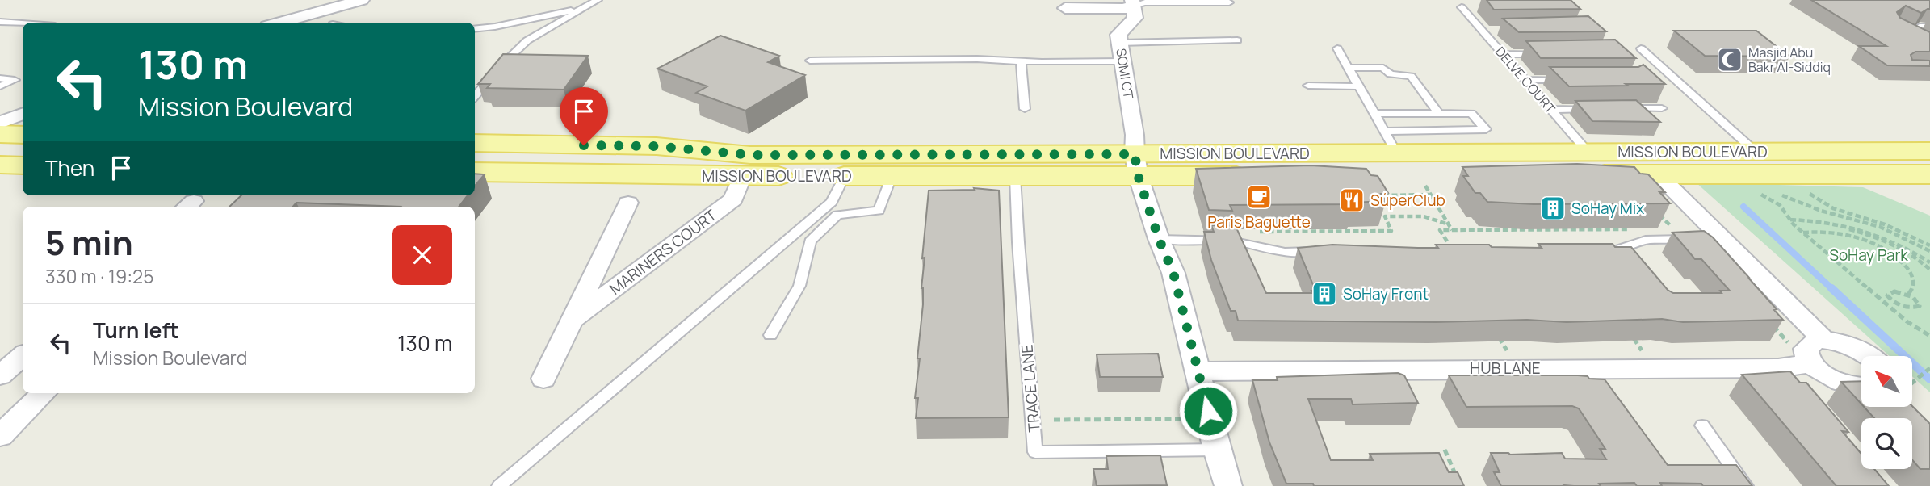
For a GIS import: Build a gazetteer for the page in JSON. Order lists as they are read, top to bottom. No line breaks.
{"streets":{"main road":["MISSION BOULEVARD"],"street":["SOMI CT","MARINERS COURT","HUB LANE"],"lane":["DELVE COURT","TRACE LANE"]},"crossings":[["SOMI CT","MISSION BOULEVARD"],["SOMI CT","HUB LANE"],["SOMI CT","TRACE LANE"],["DELVE COURT","MISSION BOULEVARD"],["MISSION BOULEVARD","MARINERS COURT"],["MISSION BOULEVARD","TRACE LANE"]],"parks":["SoHay Park"],"places":{"mosque":["Masjid Abu Bakr Al-Siddiq"],"cafe":["Paris Baguette"],"restaurant":["SúperClub"],"building":["SoHay Mix","SoHay Front"]},"north":"top left","page":{"turn":["130 m","Mission Boulevard"],"then":"Then","heading":["5 min","330 m · 19:25"],"list":[{"name":"Turn left","note":"Mission Boulevard","value":"130 m"}]}}
